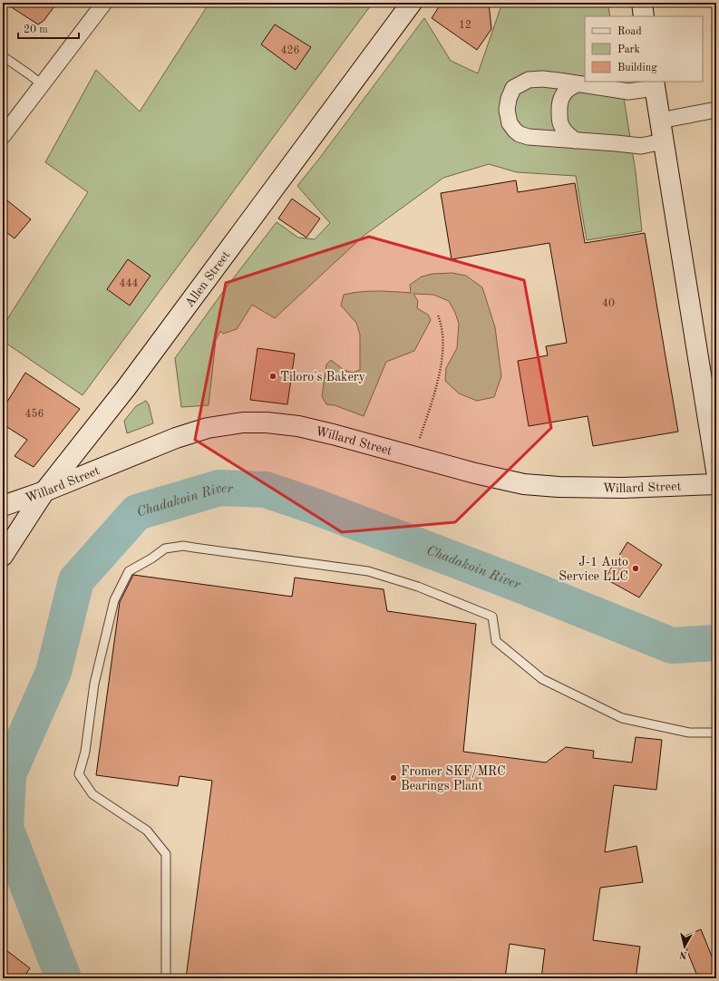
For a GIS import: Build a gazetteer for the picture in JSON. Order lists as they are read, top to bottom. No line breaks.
{"streets":{"street":["Allen Street","Willard Street"]},"crossings":[["Allen Street","Willard Street"]],"water":["Chadakoin River"],"places":["Tiloro's Bakery","J-1 Auto Service LLC","Fromer SKF/MRC Bearings Plant"],"house_numbers":["12","426","444","40","456"],"legend":["Road","Park","Building"],"scale_bar":"20 m","north":"bottom"}
